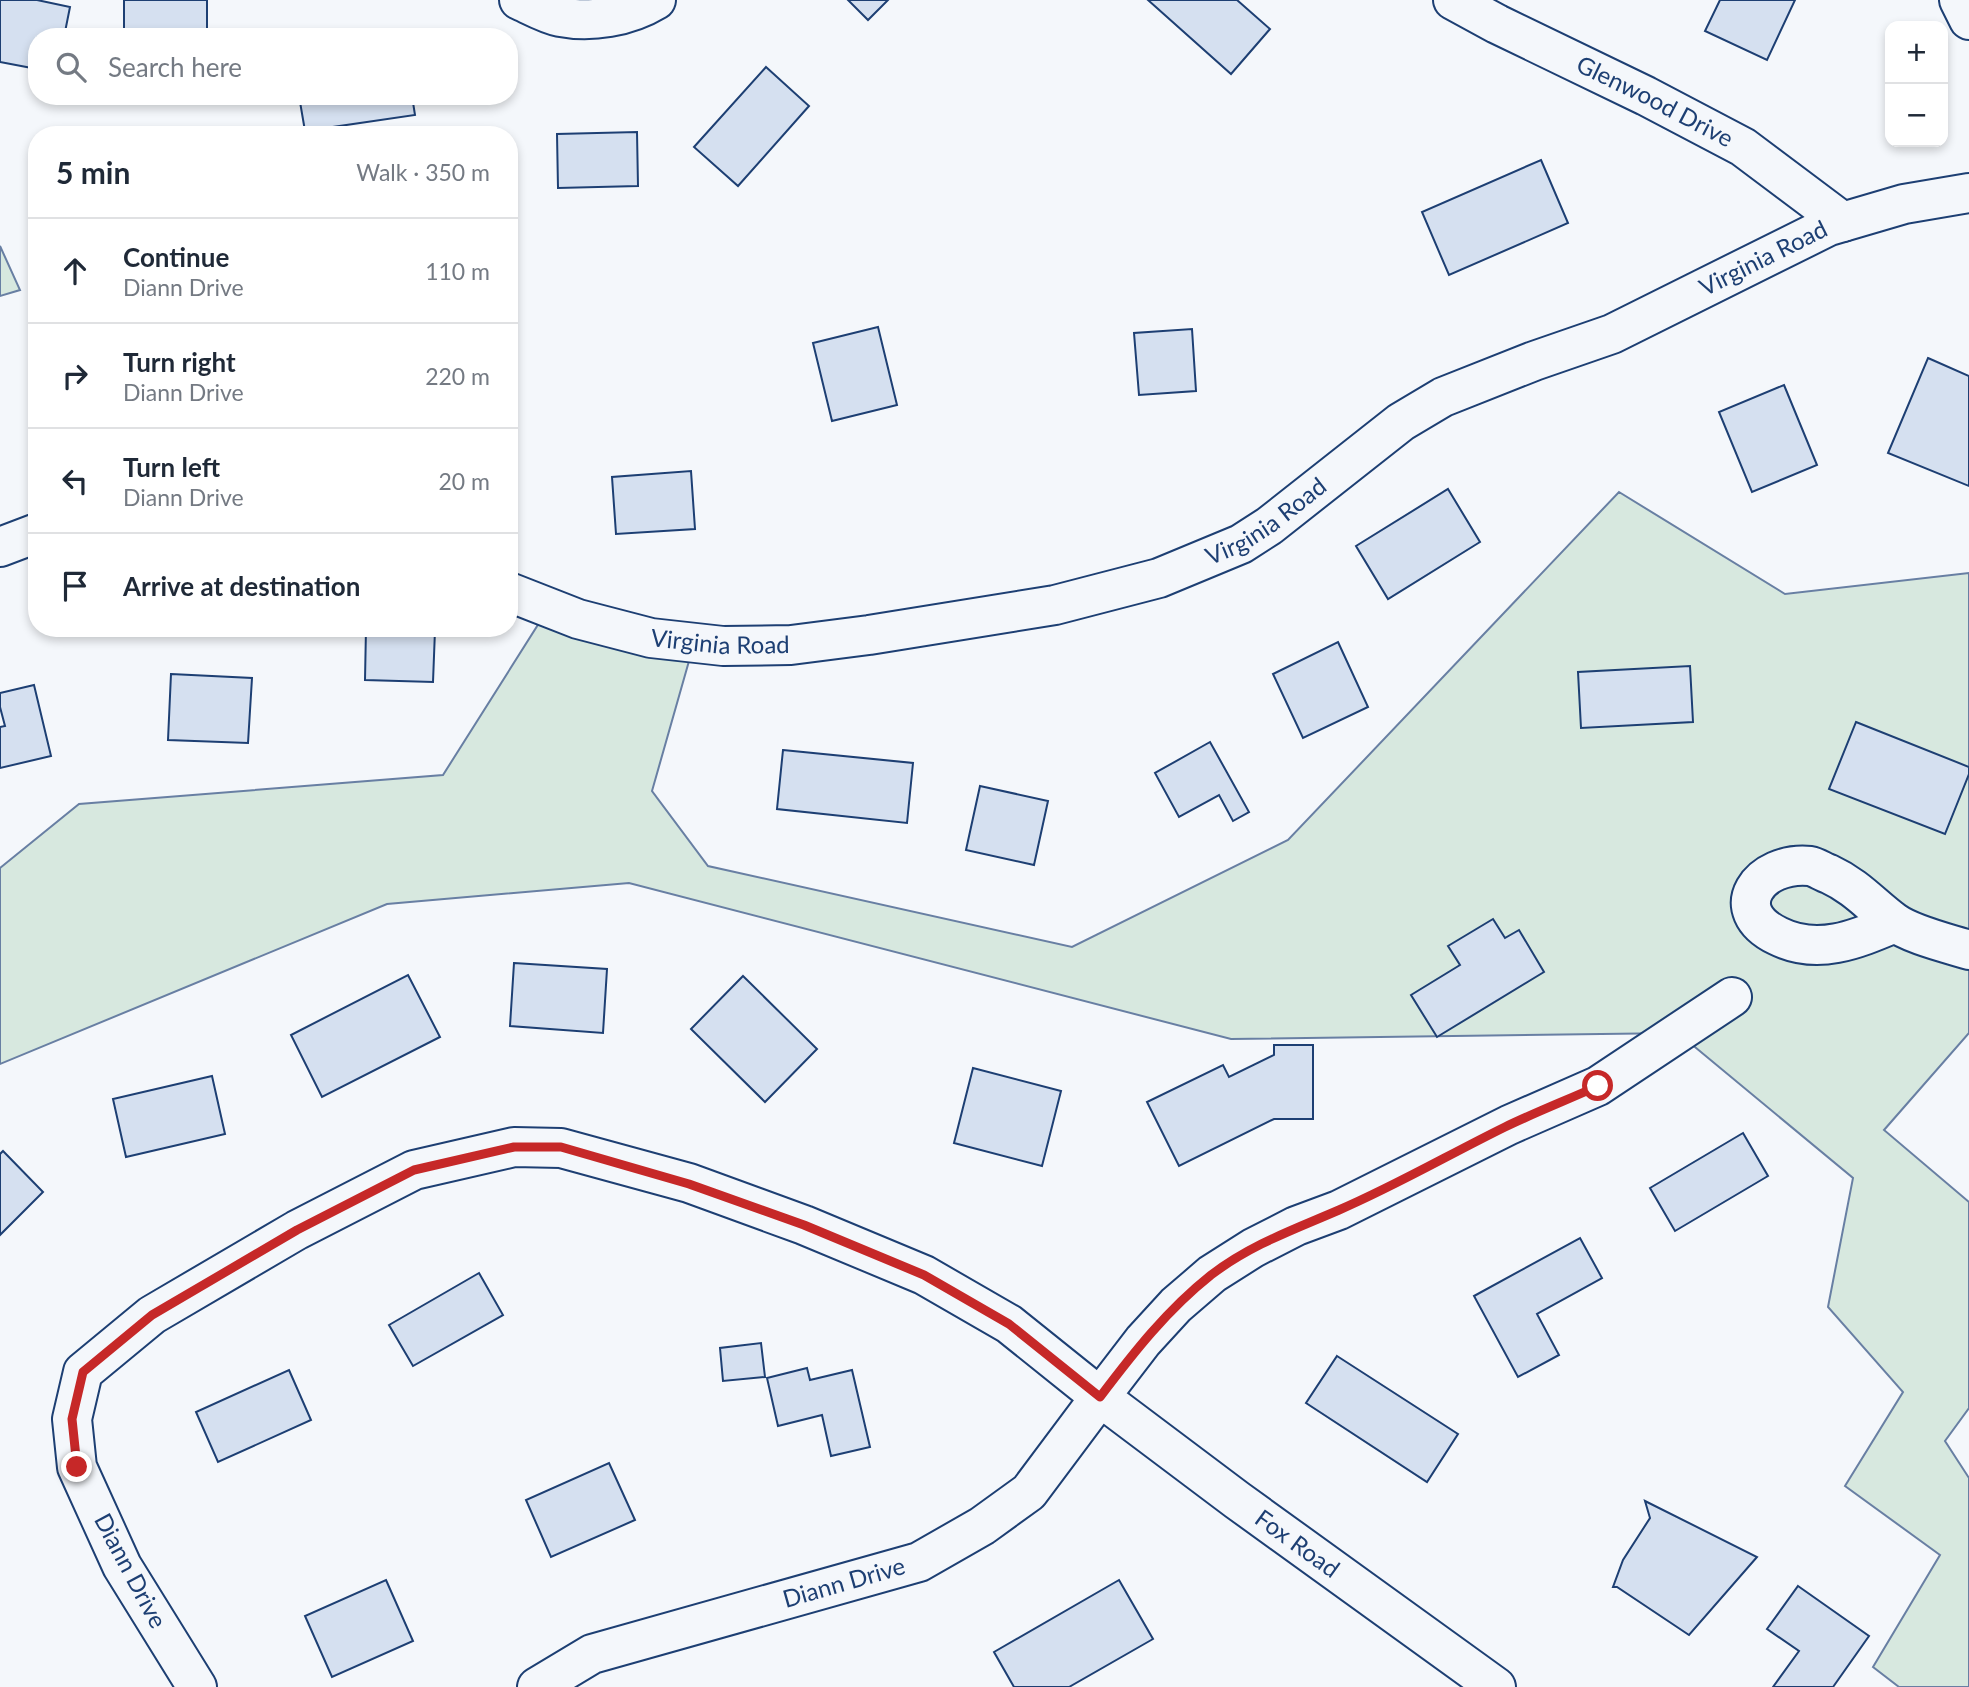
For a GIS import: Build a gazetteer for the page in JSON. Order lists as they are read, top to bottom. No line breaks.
{"streets":{"street":["Glenwood Drive","Virginia Road","Fox Road","Diann Drive"]},"crossings":[["Glenwood Drive","Virginia Road"],["Fox Road","Diann Drive"]],"page":{"map_buttons":["+","−"],"search":"Search here","heading":["5 min","Walk · 350 m"],"list":[["Continue","Diann Drive","110 m"],["Turn right","Diann Drive","220 m"],["Turn left","Diann Drive","20 m"],"Arrive at destination"]}}
